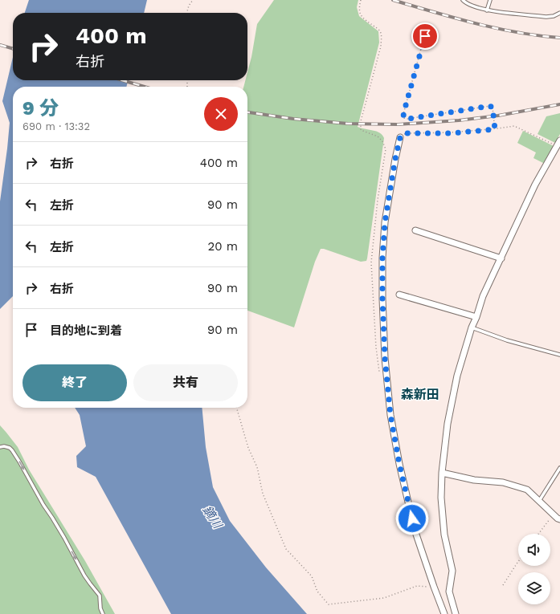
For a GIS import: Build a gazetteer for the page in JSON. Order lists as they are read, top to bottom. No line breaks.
{"districts":["森新田"],"water":["鏑川"],"page":{"turn":["400 m","右折"],"heading":["9 分","690 m · 13:32"],"list":[{"name":"右折","value":"400 m"},{"name":"左折","value":"90 m"},{"name":"左折","value":"20 m"},{"name":"右折","value":"90 m"},{"name":"目的地に到着","value":"90 m"}],"buttons":["終了","共有"]}}
